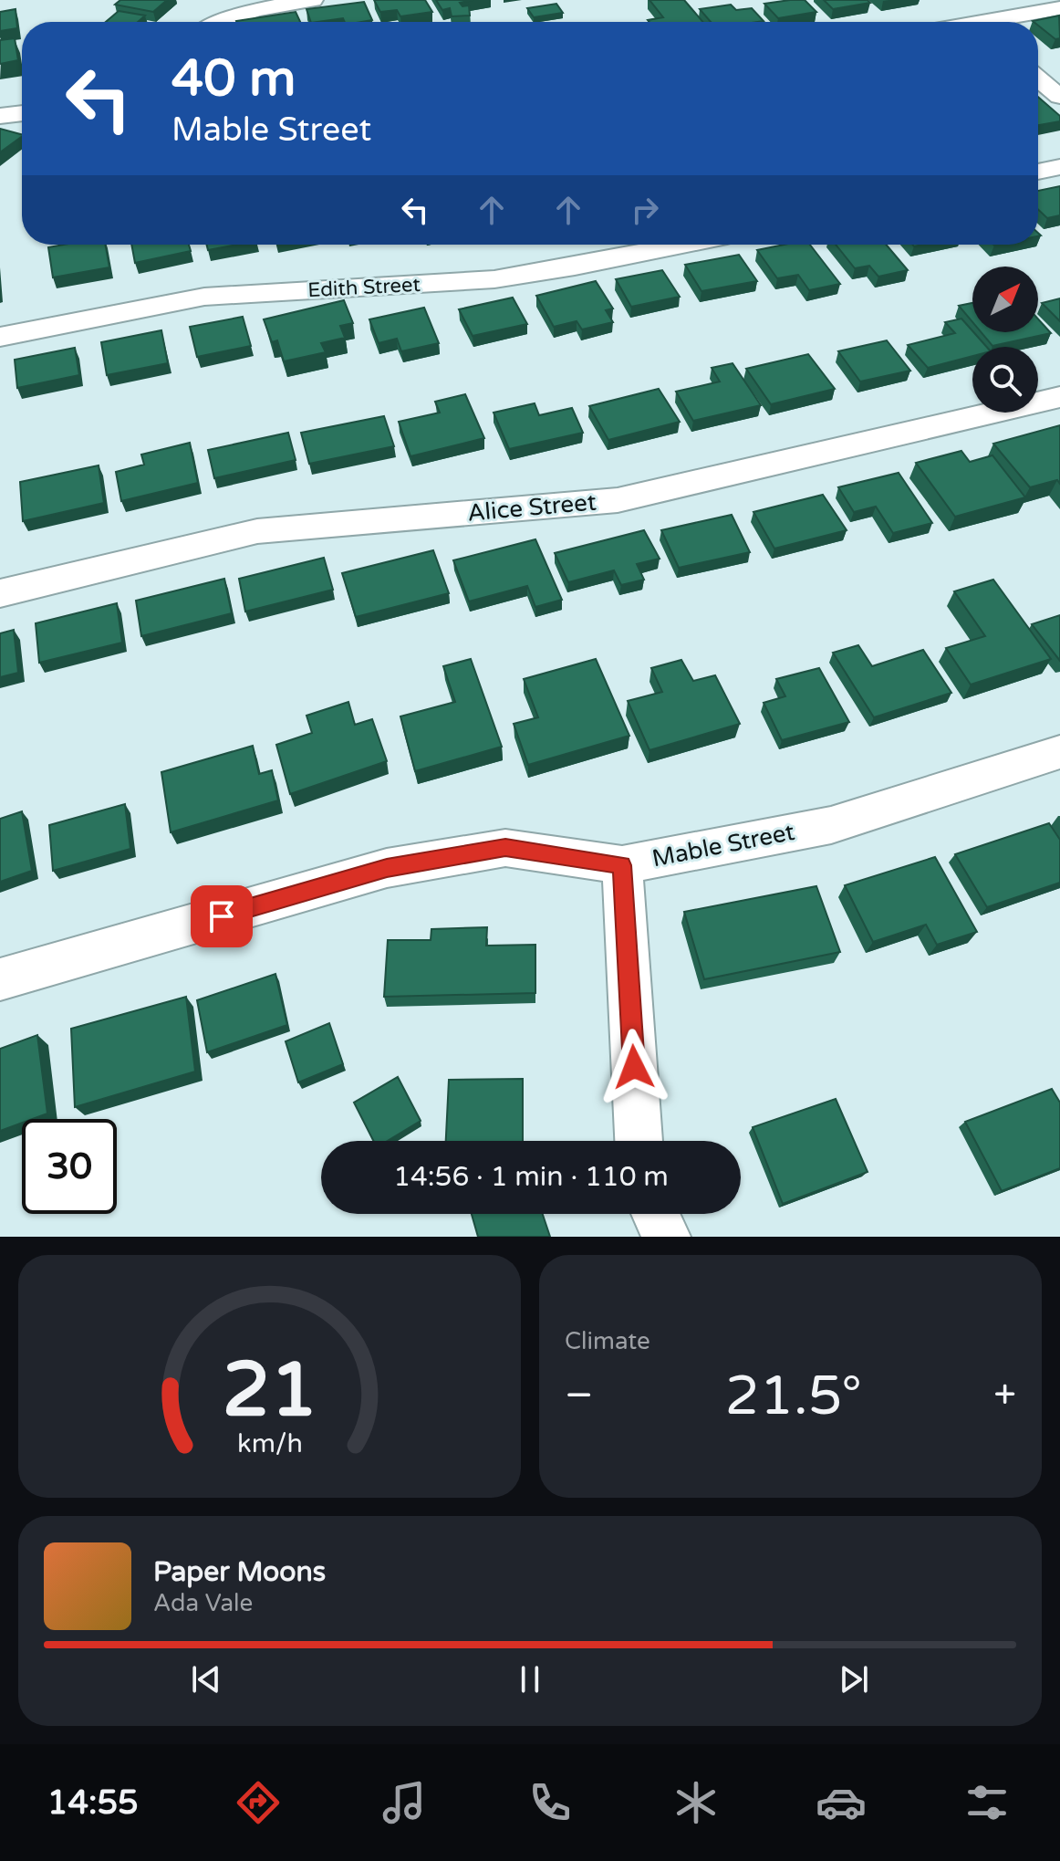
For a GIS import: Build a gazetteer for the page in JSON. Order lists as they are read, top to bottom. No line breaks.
{"streets":{"street":["Edith Street","Alice Street","Mable Street"]},"north":"top right","page":{"turn":["40 m","Mable Street"],"limit":"30","trip":"14:56 · 1 min · 110 m","tile":"Climate","heat":["−","21.5°","+"],"song":["Paper Moons","Ada Vale"],"tabs":"14:55","gauge":["21","km/h"]}}
